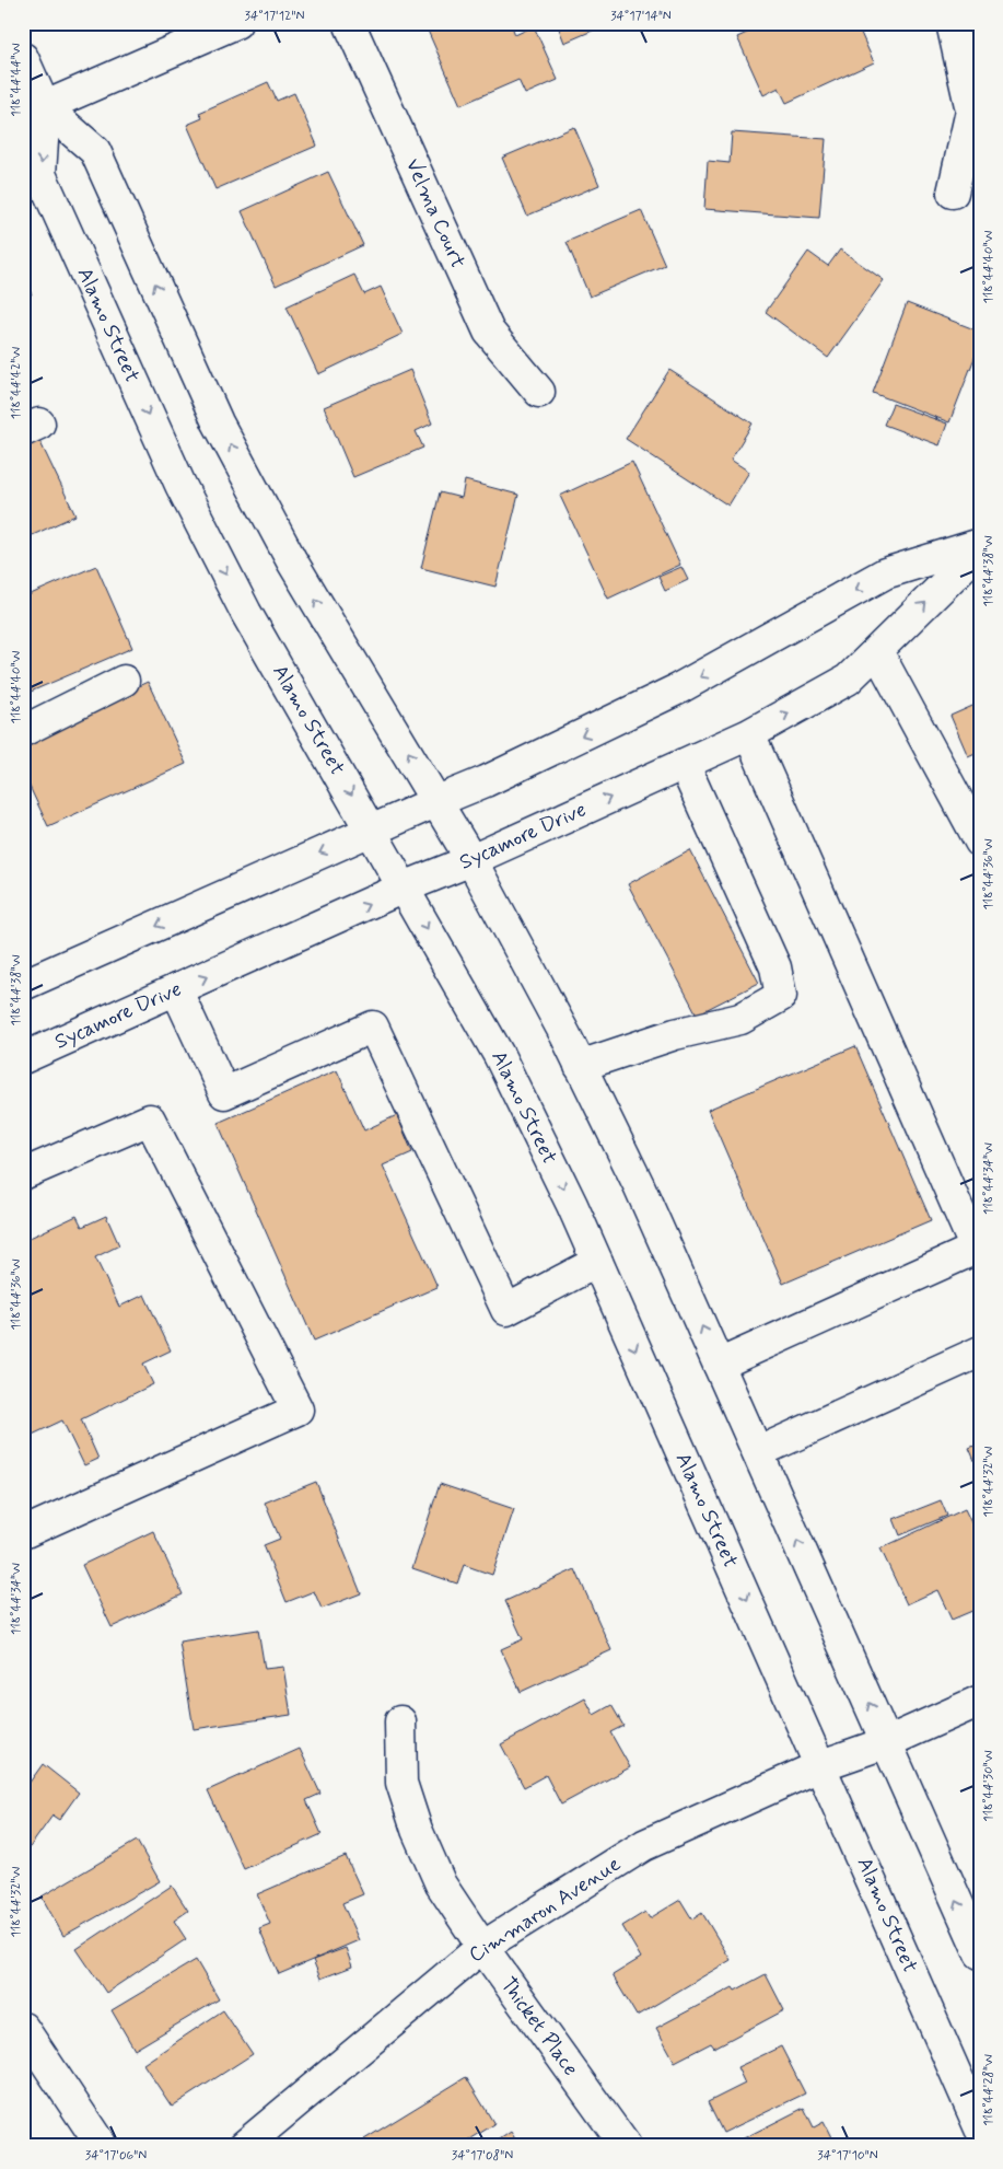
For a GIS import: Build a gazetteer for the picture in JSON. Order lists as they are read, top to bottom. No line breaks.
{"streets":{"main road":["Velma Court","Alamo Street","Sycamore Drive","Cimmaron Avenue","Thicket Place"]},"crossings":[["Alamo Street","Sycamore Drive"],["Alamo Street","Cimmaron Avenue"],["Cimmaron Avenue","Thicket Place"]],"coordinates":["34°17'12\"N","34°17'14\"N","118°44'44\"W","118°44'40\"W","118°44'42\"W","118°44'38\"W","118°44'36\"W","118°44'34\"W","118°44'32\"W","118°44'30\"W","118°44'28\"W","34°17'06\"N","34°17'08\"N","34°17'10\"N"]}
